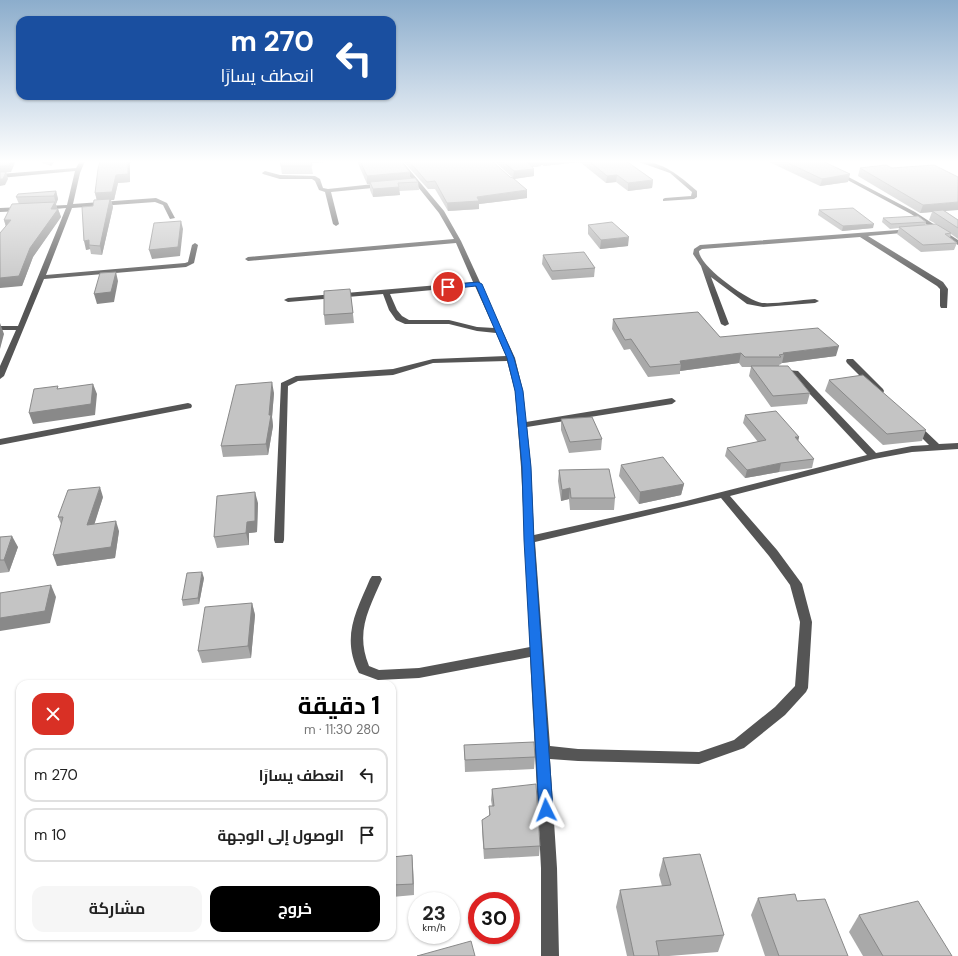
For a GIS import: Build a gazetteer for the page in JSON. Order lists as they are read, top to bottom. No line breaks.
{"page":{"turn":["270 m","انعطف يسارًا"],"heading":["1 دقيقة","280 m · 11:30"],"list":[{"name":"انعطف يسارًا","value":"270 m"},{"name":"الوصول إلى الوجهة","value":"10 m"}],"buttons":["خروج","مشاركة"],"speed":"23 km/h","limit":"30"}}
